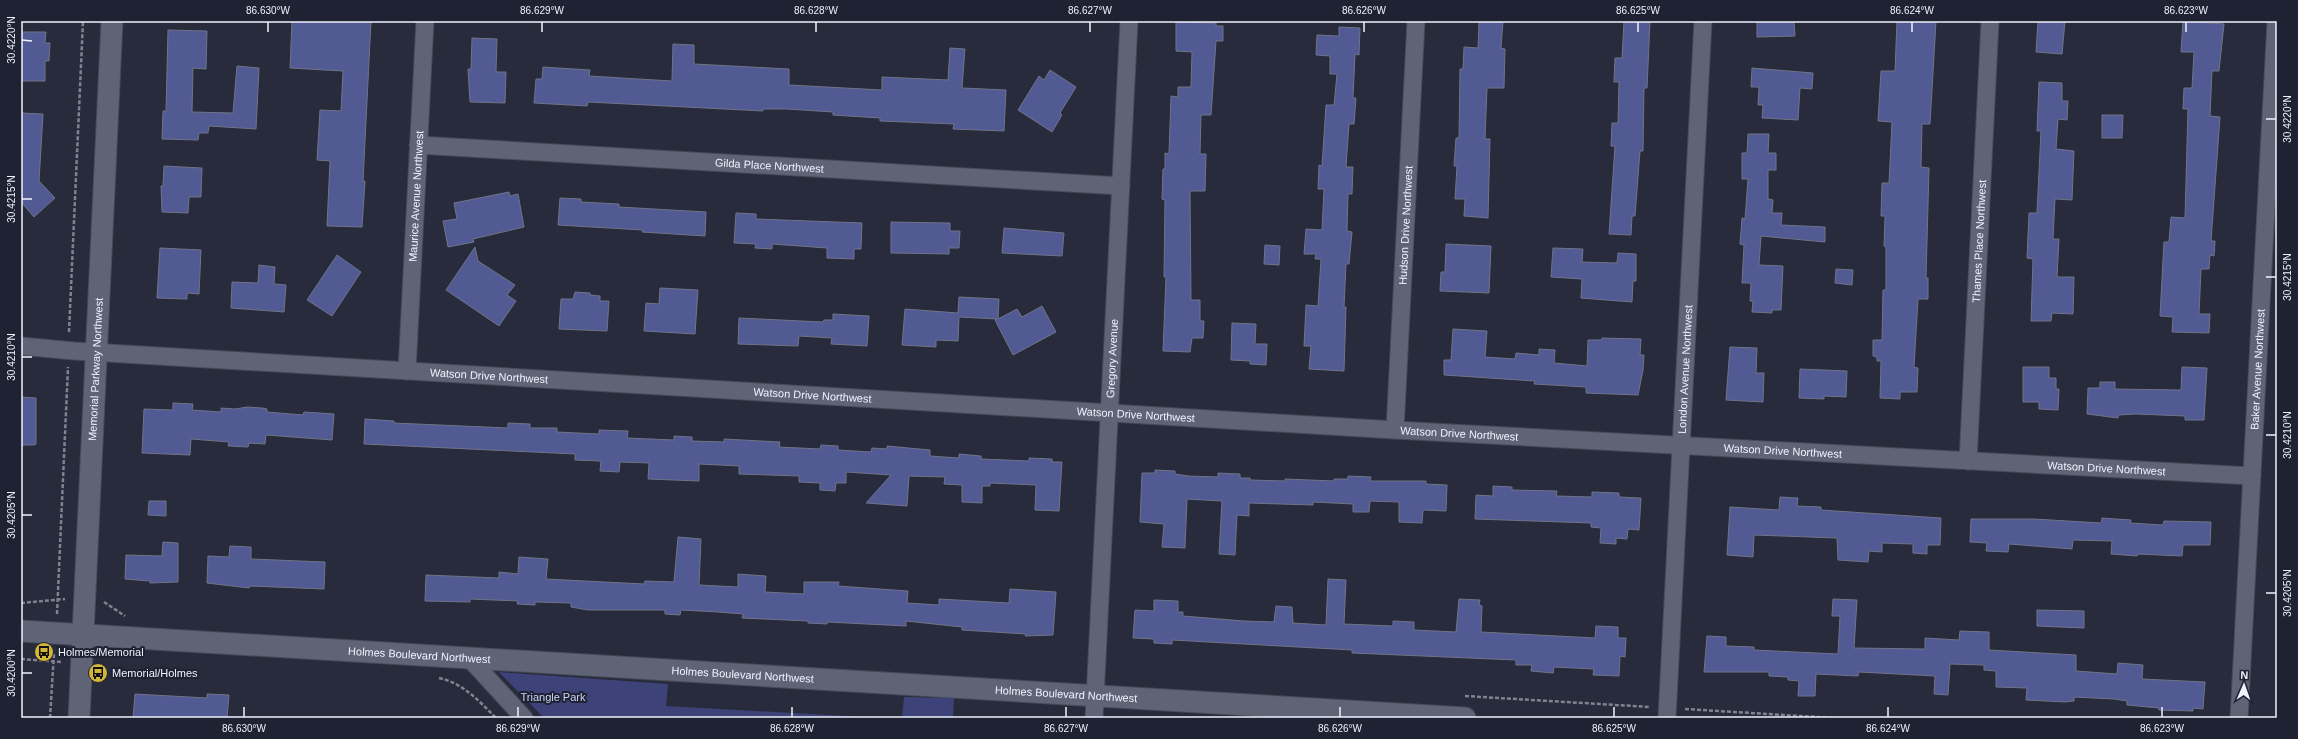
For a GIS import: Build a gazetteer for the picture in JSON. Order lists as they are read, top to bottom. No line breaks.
{"streets":{"street":["Gilda Place Northwest","Maurice Avenue Northwest","Hudson Drive Northwest","Thames Place Northwest","Gregory Avenue","Memorial Parkway Northwest","London Avenue Northwest","Baker Avenue Northwest","Watson Drive Northwest","Holmes Boulevard Northwest"]},"crossings":[["Gilda Place Northwest","Maurice Avenue Northwest"],["Gilda Place Northwest","Gregory Avenue"],["Maurice Avenue Northwest","Watson Drive Northwest"],["Hudson Drive Northwest","Watson Drive Northwest"],["Thames Place Northwest","Watson Drive Northwest"],["Gregory Avenue","Watson Drive Northwest"],["Gregory Avenue","Holmes Boulevard Northwest"],["Memorial Parkway Northwest","Watson Drive Northwest"],["Memorial Parkway Northwest","Holmes Boulevard Northwest"],["London Avenue Northwest","Watson Drive Northwest"],["Baker Avenue Northwest","Watson Drive Northwest"]],"parks":["Triangle Park"],"places":{"bus stop":["Holmes/Memorial","Memorial/Holmes"]},"north":"top","coordinates":["86.630°W","86.629°W","86.628°W","86.627°W","86.626°W","86.625°W","86.624°W","86.623°W","30.4220°N","30.4215°N","30.4210°N","30.4205°N","30.4200°N"]}
